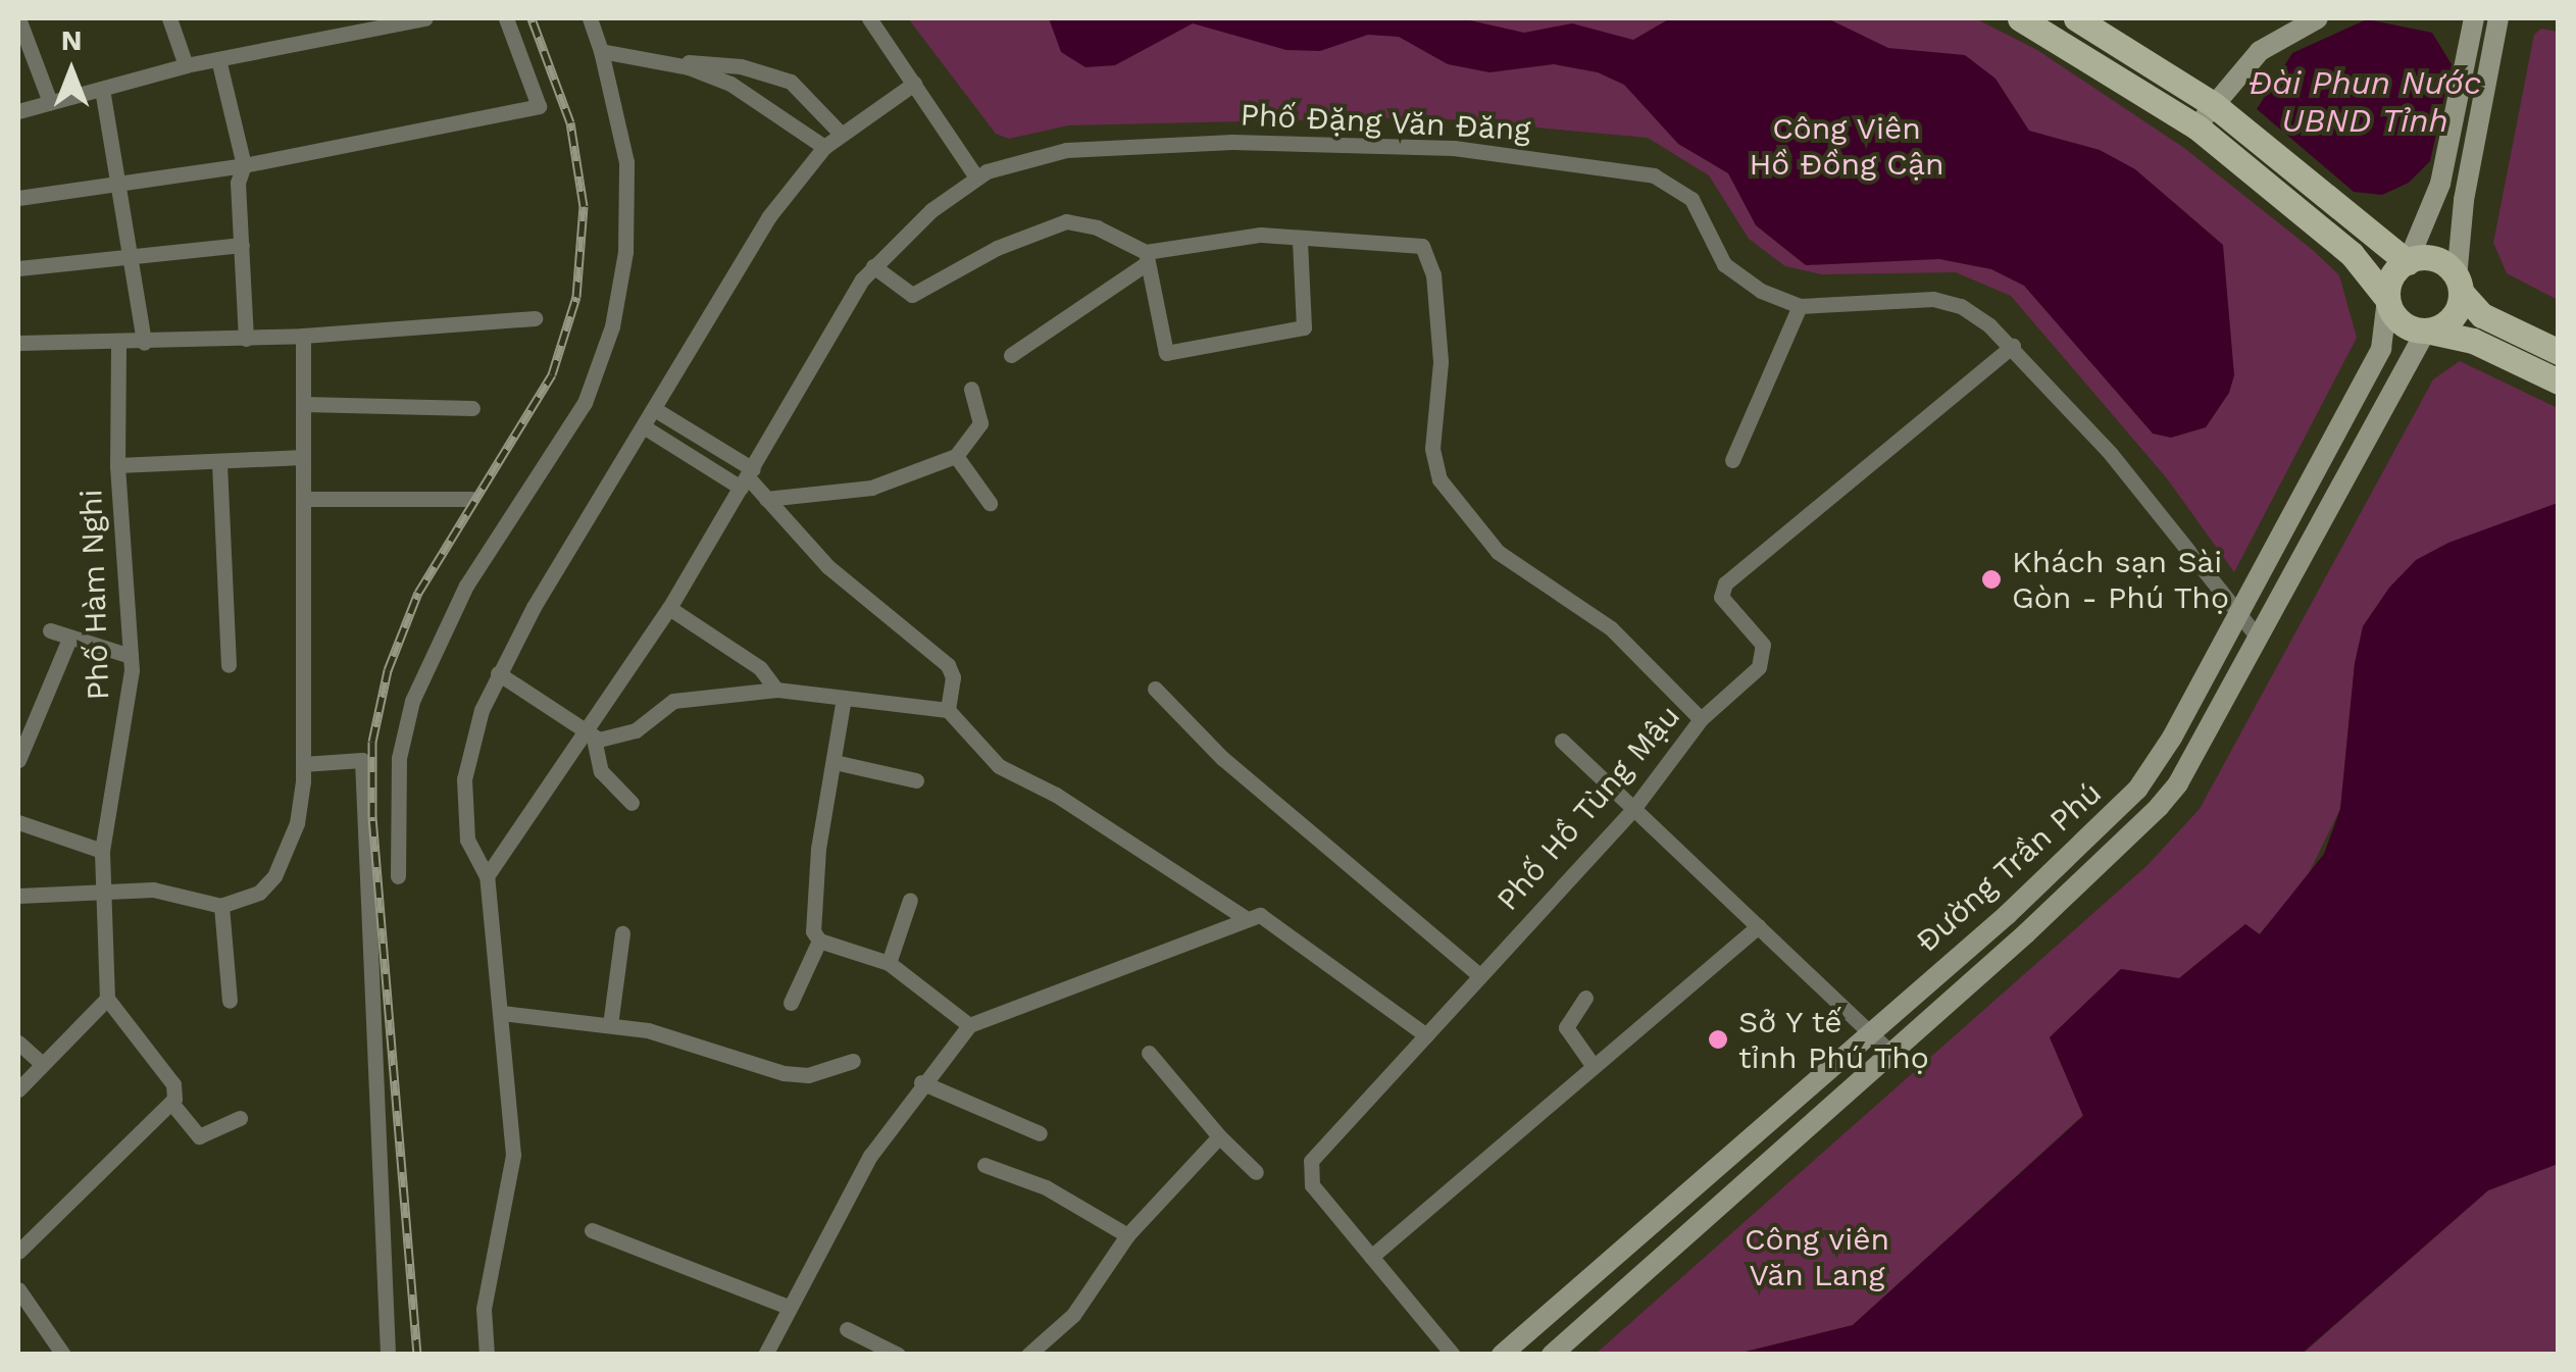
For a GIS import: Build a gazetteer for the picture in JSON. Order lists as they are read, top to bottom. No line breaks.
{"streets":{"main road":["Đường Trần Phú"],"street":["Phố Đặng Văn Đăng","Phố Hàm Nghi","Phố Hồ Tùng Mậu"]},"crossings":[["Phố Đặng Văn Đăng","Phố Hồ Tùng Mậu"],["Phố Đặng Văn Đăng","Đường Trần Phú"]],"water":["Đài Phun Nước UBND Tỉnh"],"parks":["Công Viên Hồ Đồng Cận","Công viên Văn Lang"],"places":["Khách sạn Sài Gòn - Phú Thọ","Sở Y tế tỉnh Phú Thọ"],"north":"top"}
